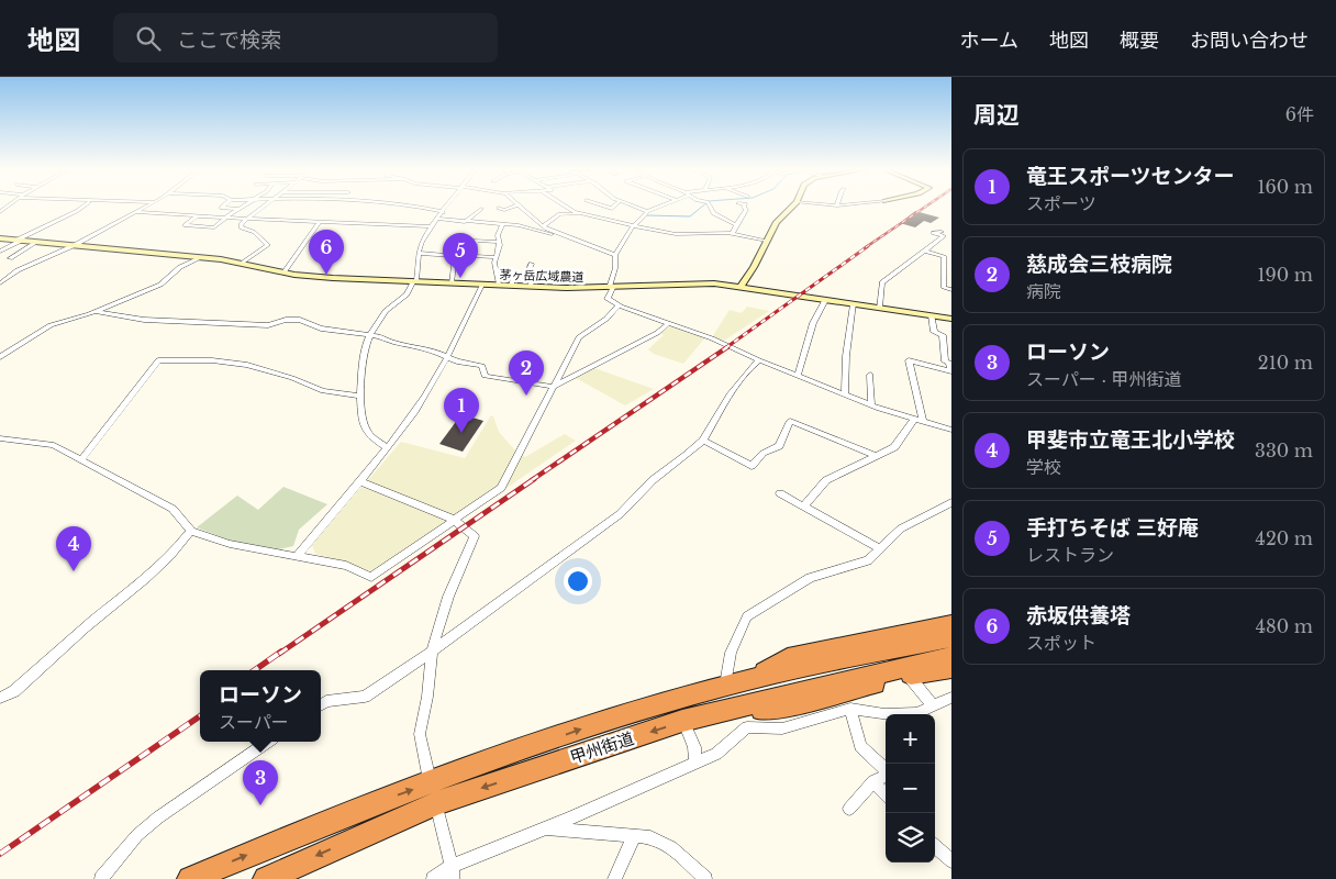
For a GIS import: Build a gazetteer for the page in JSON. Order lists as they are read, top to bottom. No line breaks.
{"streets":{"highway":["甲州街道"],"street":["茅ヶ岳広域農道"]},"page":{"header":"地図","search":"ここで検索","nav":["ホーム","地図","概要","お問い合わせ"],"heading":["周辺","6件"],"list":[{"mark":"1","name":"竜王スポーツセンター","note":"スポーツ","value":"160 m"},{"mark":"2","name":"慈成会三枝病院","note":"病院","value":"190 m"},{"mark":"3","name":"ローソン","note":"スーパー · 甲州街道","value":"210 m"},{"mark":"4","name":"甲斐市立竜王北小学校","note":"学校","value":"330 m"},{"mark":"5","name":"手打ちそば 三好庵","note":"レストラン","value":"420 m"},{"mark":"6","name":"赤坂供養塔","note":"スポット","value":"480 m"}],"pins":["6","5","2","1","4","3"],"popup":["ローソン","スーパー"],"map_buttons":["+","−"]}}
